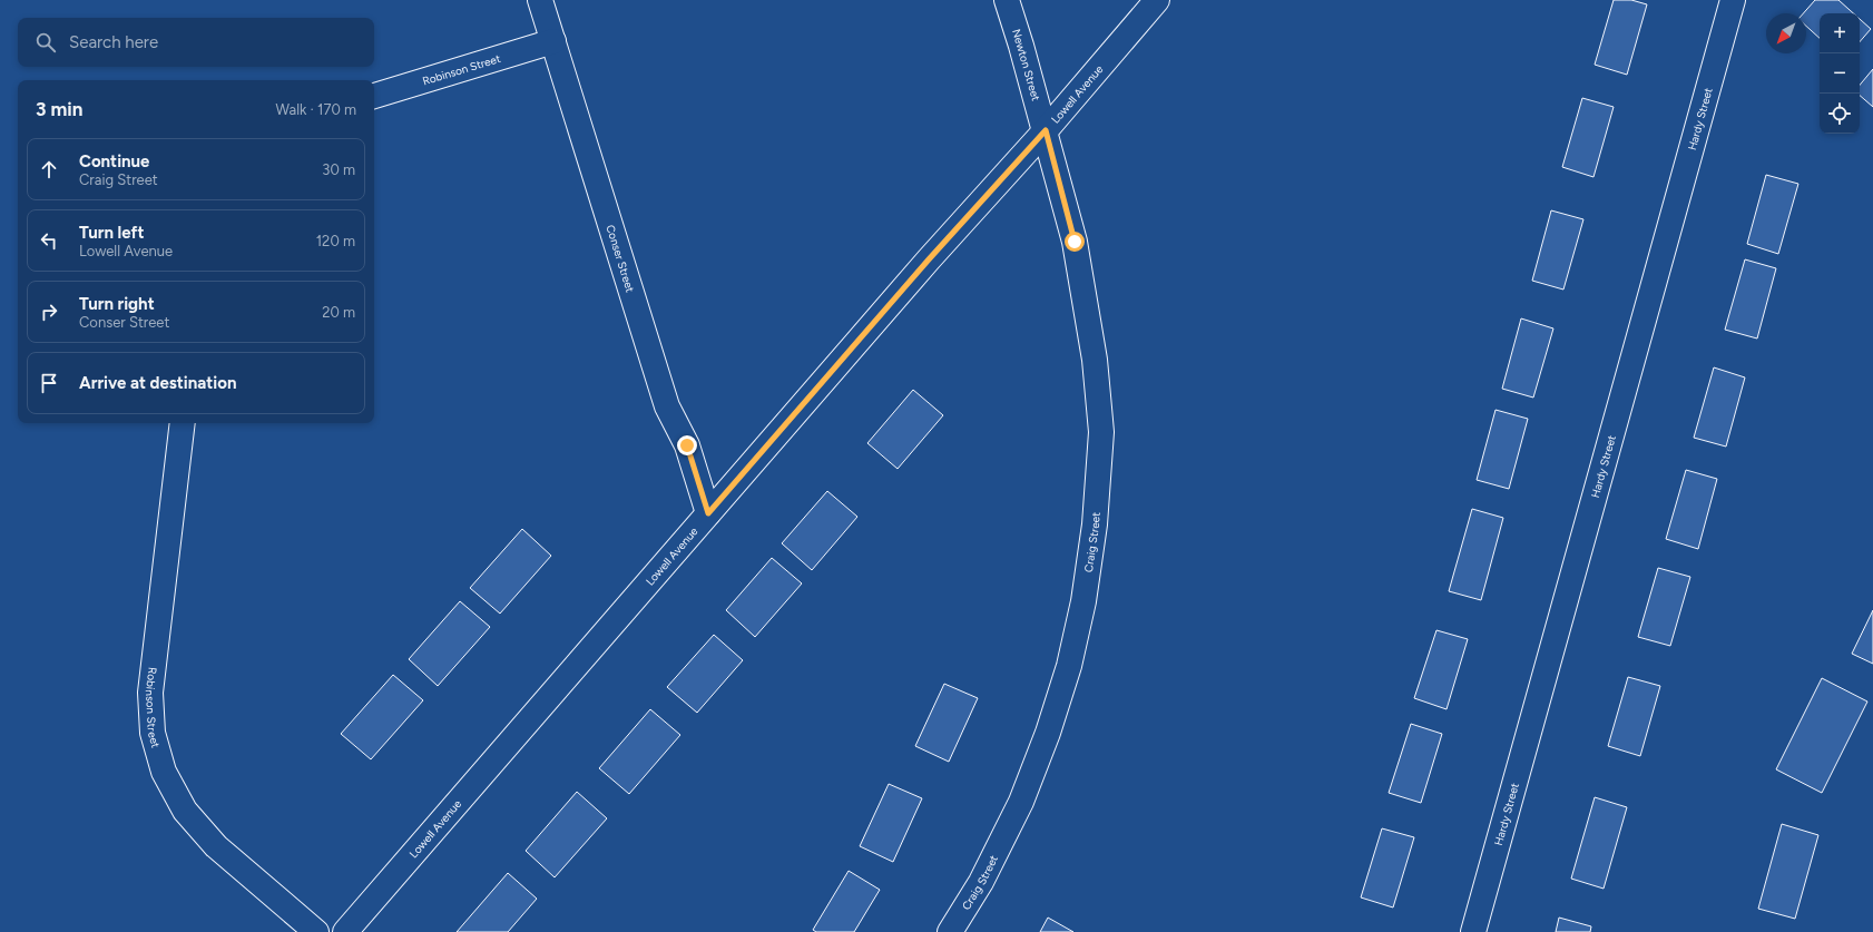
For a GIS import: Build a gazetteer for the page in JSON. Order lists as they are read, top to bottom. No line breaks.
{"streets":{"street":["Newton Street","Robinson Street","Lowell Avenue","Hardy Street","Conser Street","Craig Street"]},"crossings":[["Newton Street","Lowell Avenue"],["Newton Street","Craig Street"],["Robinson Street","Conser Street"],["Lowell Avenue","Conser Street"],["Lowell Avenue","Craig Street"]],"north":"bottom left","page":{"map_buttons":["+","−"],"search":"Search here","heading":["3 min","Walk · 170 m"],"list":[["Continue","Craig Street","30 m"],["Turn left","Lowell Avenue","120 m"],["Turn right","Conser Street","20 m"],"Arrive at destination"]}}
